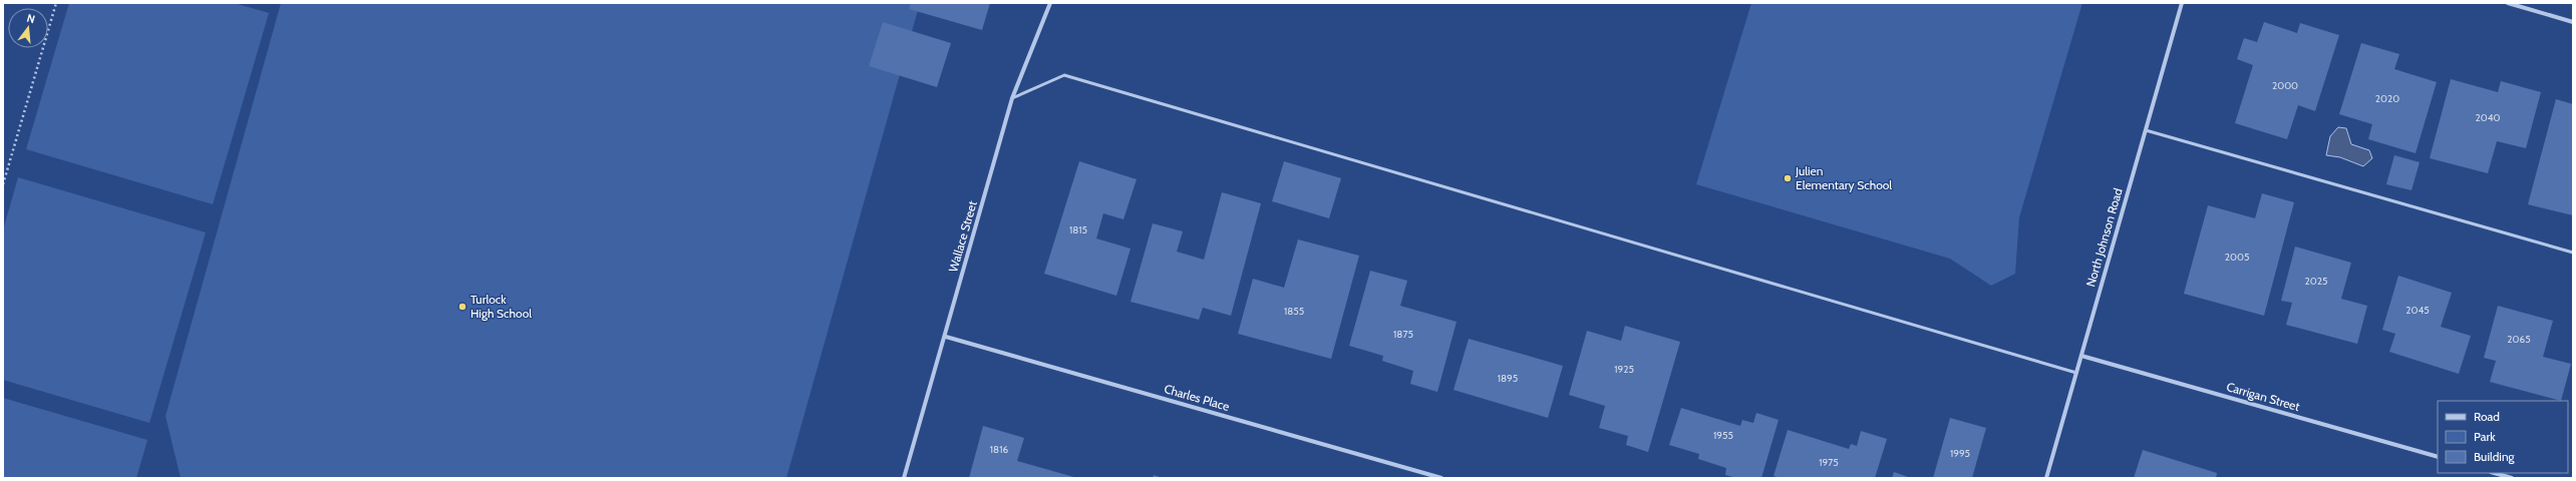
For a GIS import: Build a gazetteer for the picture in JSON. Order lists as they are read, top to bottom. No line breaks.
{"streets":{"street":["Wallace Street","North Johnson Road","Carrigan Street","Charles Place"]},"crossings":[["Wallace Street","Charles Place"],["North Johnson Road","Carrigan Street"]],"places":["Julien Elementary School","Turlock High School"],"house_numbers":["2000","2020","2040","1815","2005","2025","2045","1855","1875","2065","1925","1895","1955","1816","1995","1975"],"legend":["Road","Park","Building"],"north":"top"}
